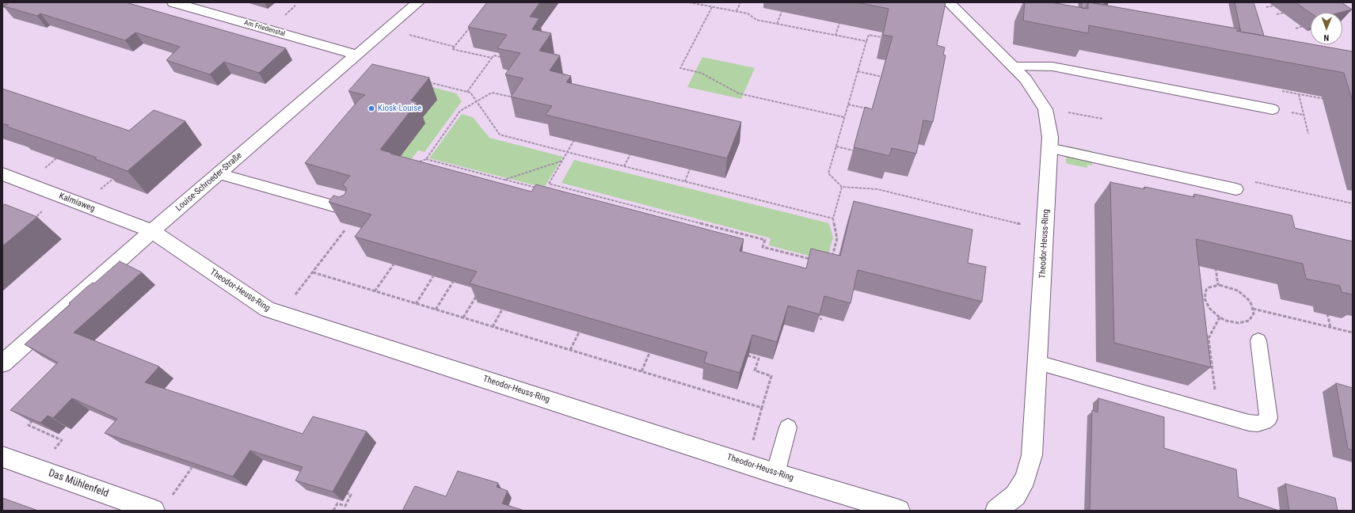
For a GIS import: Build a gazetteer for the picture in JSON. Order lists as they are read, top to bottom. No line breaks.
{"streets":{"street":["Am Friedenstal","Louise-Schroeder-Straße","Kalmiaweg","Theodor-Heuss-Ring","Das Mühlenfeld"]},"crossings":[["Am Friedenstal","Louise-Schroeder-Straße"],["Louise-Schroeder-Straße","Kalmiaweg"],["Louise-Schroeder-Straße","Theodor-Heuss-Ring"],["Kalmiaweg","Theodor-Heuss-Ring"]],"places":["Kiosk Louise"],"north":"bottom"}
